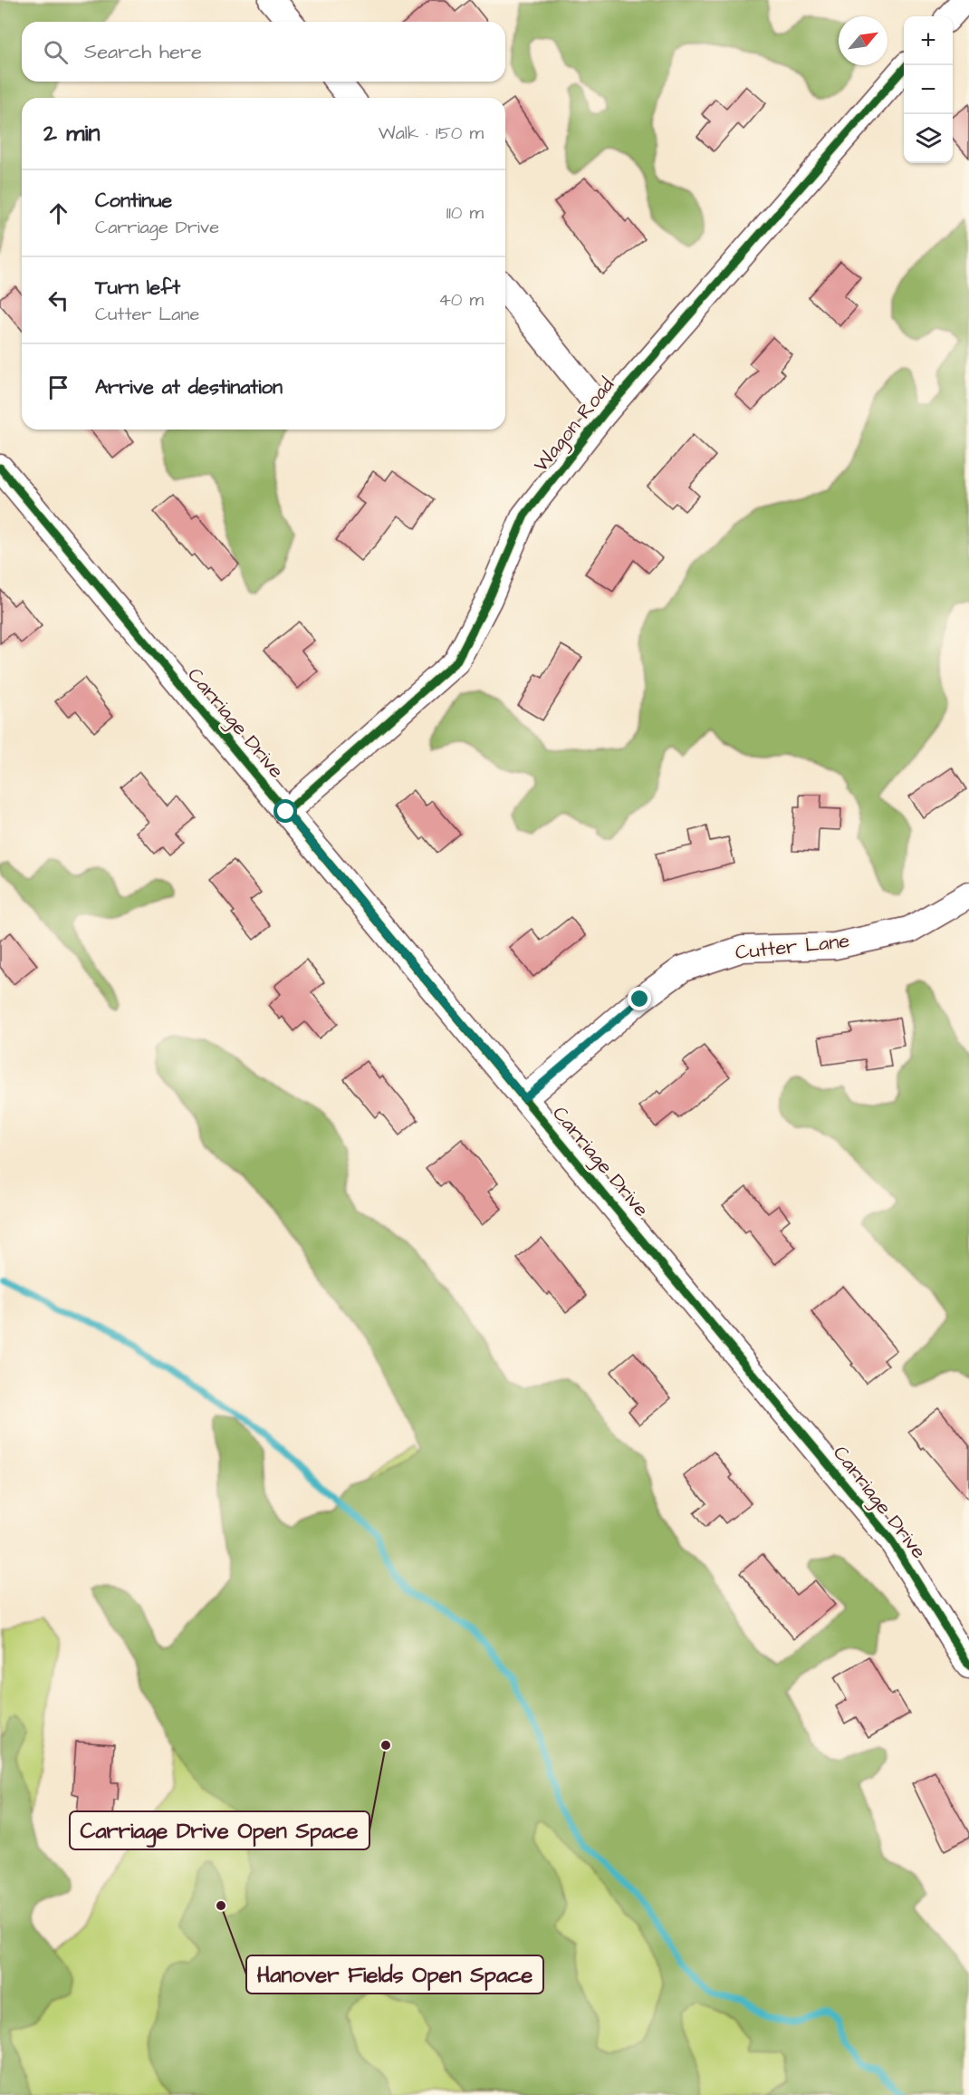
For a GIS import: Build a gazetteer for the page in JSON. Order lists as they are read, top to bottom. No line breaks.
{"streets":{"street":["Wagon Road","Carriage Drive","Cutter Lane"]},"crossings":[["Wagon Road","Carriage Drive"],["Carriage Drive","Cutter Lane"]],"places":["Carriage Drive Open Space","Hanover Fields Open Space"],"north":"top right","page":{"map_buttons":["+","−"],"search":"Search here","heading":["2 min","Walk · 150 m"],"list":[["Continue","Carriage Drive","110 m"],["Turn left","Cutter Lane","40 m"],"Arrive at destination"]}}
